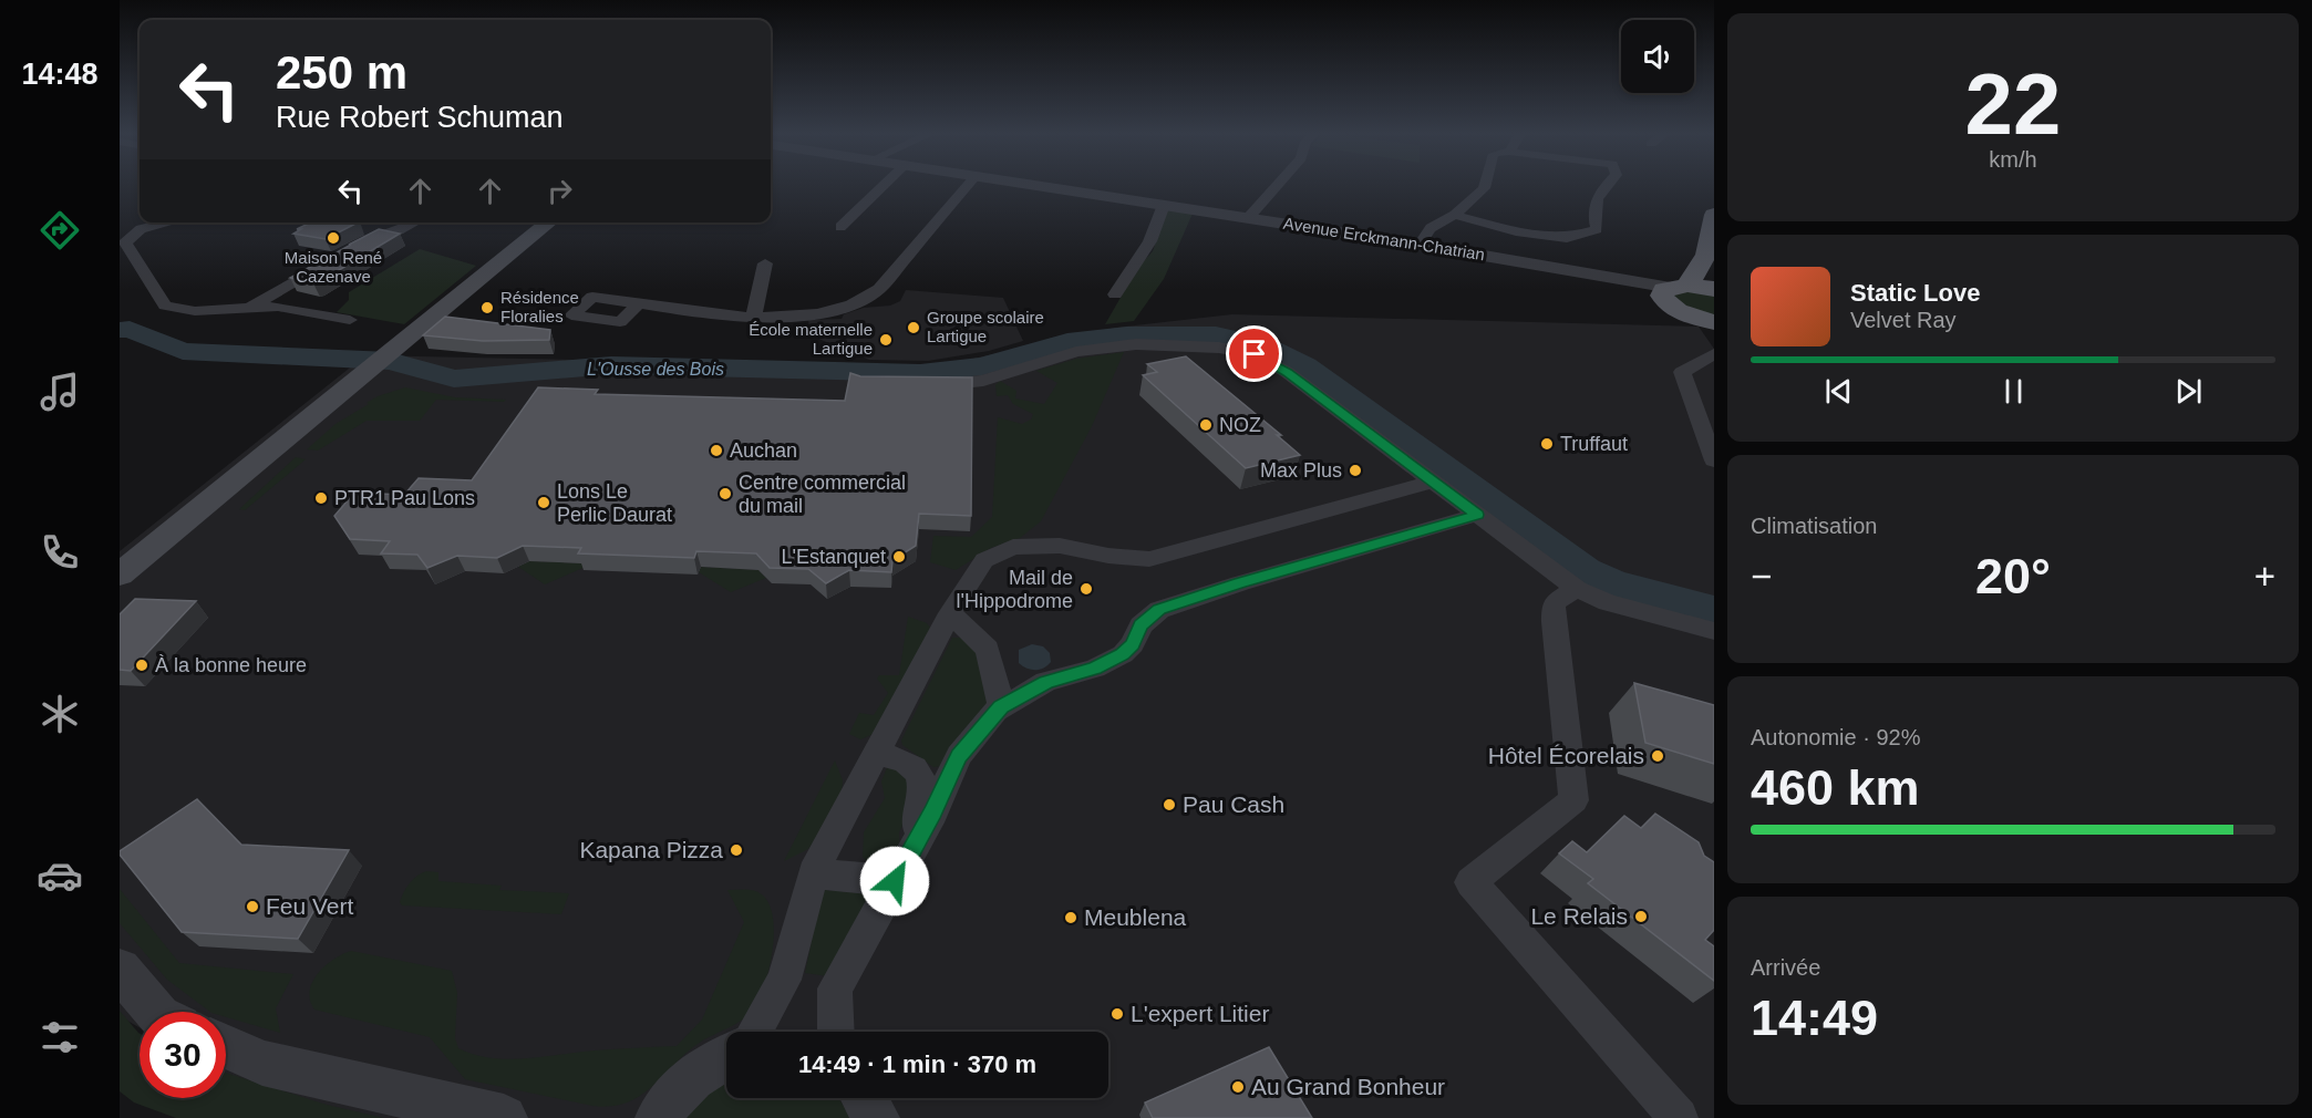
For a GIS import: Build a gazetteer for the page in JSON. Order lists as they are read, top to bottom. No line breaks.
{"streets":{"street":["Avenue Erckmann-Chatrian"]},"water":["L'Ousse des Bois"],"places":["Maison René Cazenave","Résidence Floralies","Groupe scolaire Lartigue","École maternelle Lartigue","NOZ","Truffaut","Auchan","Max Plus","Centre commercial du mail","PTR1 Pau Lons","Lons Le Perlic Daurat","L'Estanquet","Mail de l'Hippodrome","À la bonne heure","Hôtel Écorelais","Pau Cash","Kapana Pizza","Feu Vert","Le Relais","Meublena","L'expert Litier","Au Grand Bonheur"],"page":{"tabs":"14:48","tile":[["22","km/h"],"Climatisation",["Autonomie · 92%","460 km"],["Arrivée","14:49"]],"turn":["250 m","Rue Robert Schuman"],"song":["Static Love","Velvet Ray"],"heat":["−","20°","+"],"limit":"30","trip":"14:49 · 1 min · 370 m"}}
